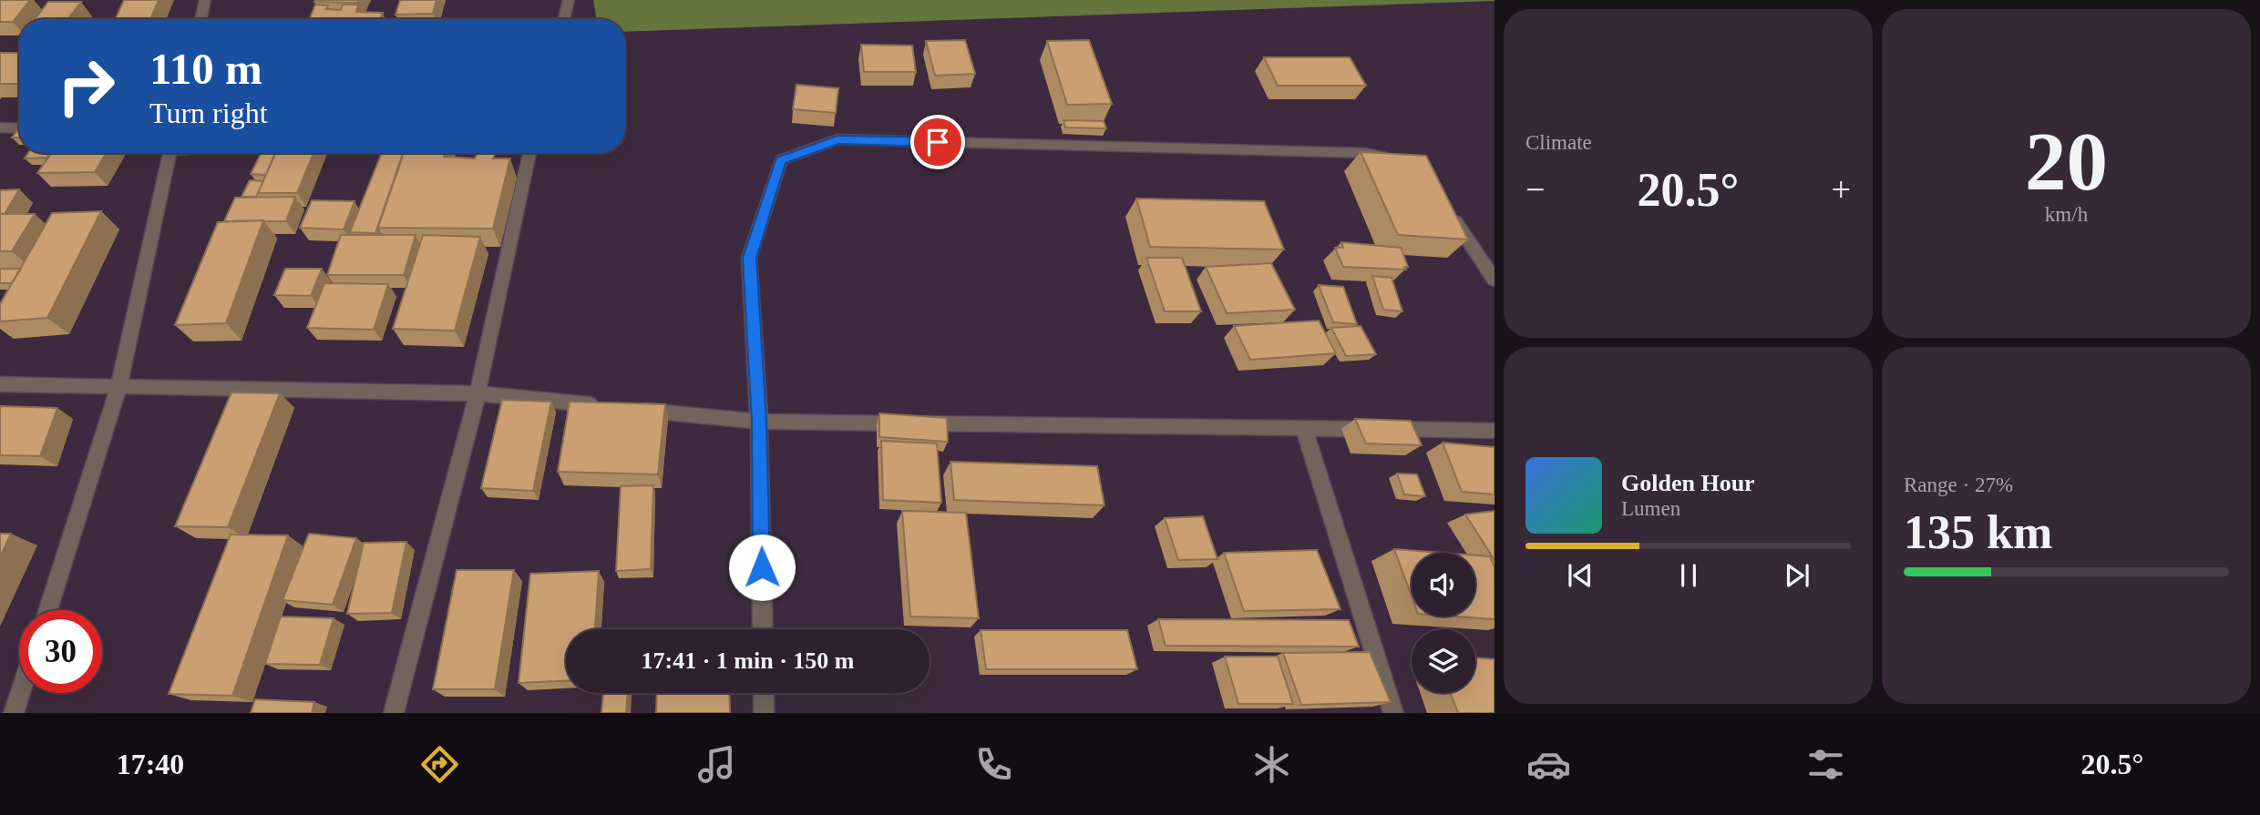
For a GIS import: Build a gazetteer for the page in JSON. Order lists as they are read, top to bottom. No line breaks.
{"page":{"tile":["Climate",["20","km/h"],["Range · 27%","135 km"]],"turn":["110 m","Turn right"],"heat":["−","20.5°","+"],"song":["Golden Hour","Lumen"],"limit":"30","trip":"17:41 · 1 min · 150 m","tabs":["17:40","20.5°"]}}
